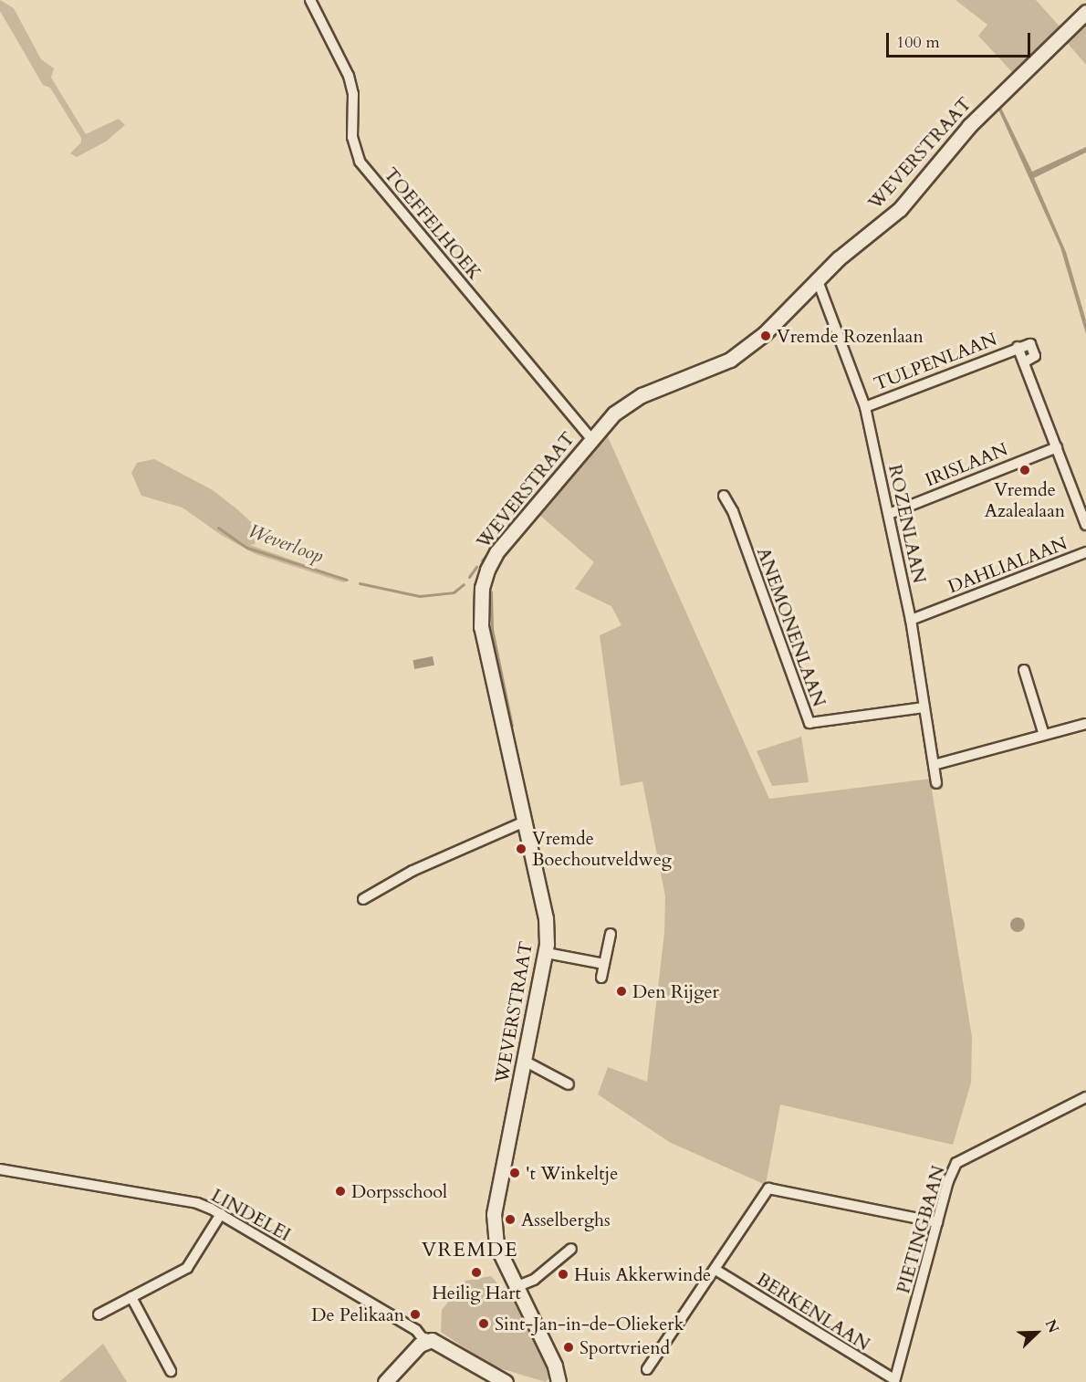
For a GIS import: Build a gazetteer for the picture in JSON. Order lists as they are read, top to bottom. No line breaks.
{"streets":{"street":["WEVERSTRAAT","TOEFFELHOEK","TULPENLAAN","IRISLAAN","ROZENLAAN","DAHLIALAAN","ANEMONENLAAN","LINDELEI","PIETINGBAAN","BERKENLAAN"]},"crossings":[["WEVERSTRAAT","TOEFFELHOEK"],["WEVERSTRAAT","ROZENLAAN"],["TULPENLAAN","IRISLAAN"],["TULPENLAAN","ROZENLAAN"],["IRISLAAN","ROZENLAAN"],["ROZENLAAN","DAHLIALAAN"],["ROZENLAAN","ANEMONENLAAN"],["PIETINGBAAN","BERKENLAAN"]],"districts":["VREMDE"],"water":["Weverloop"],"places":["Vremde Rozenlaan","Vremde Azalealaan","Vremde Boechoutveldweg","Den Rijger","'t Winkeltje","Dorpsschool","Asselberghs","Heilig Hart","Huis Akkerwinde","De Pelikaan","Sint-Jan-in-de-Oliekerk","Sportvriend"],"scale_bar":"100 m","north":"top right"}
